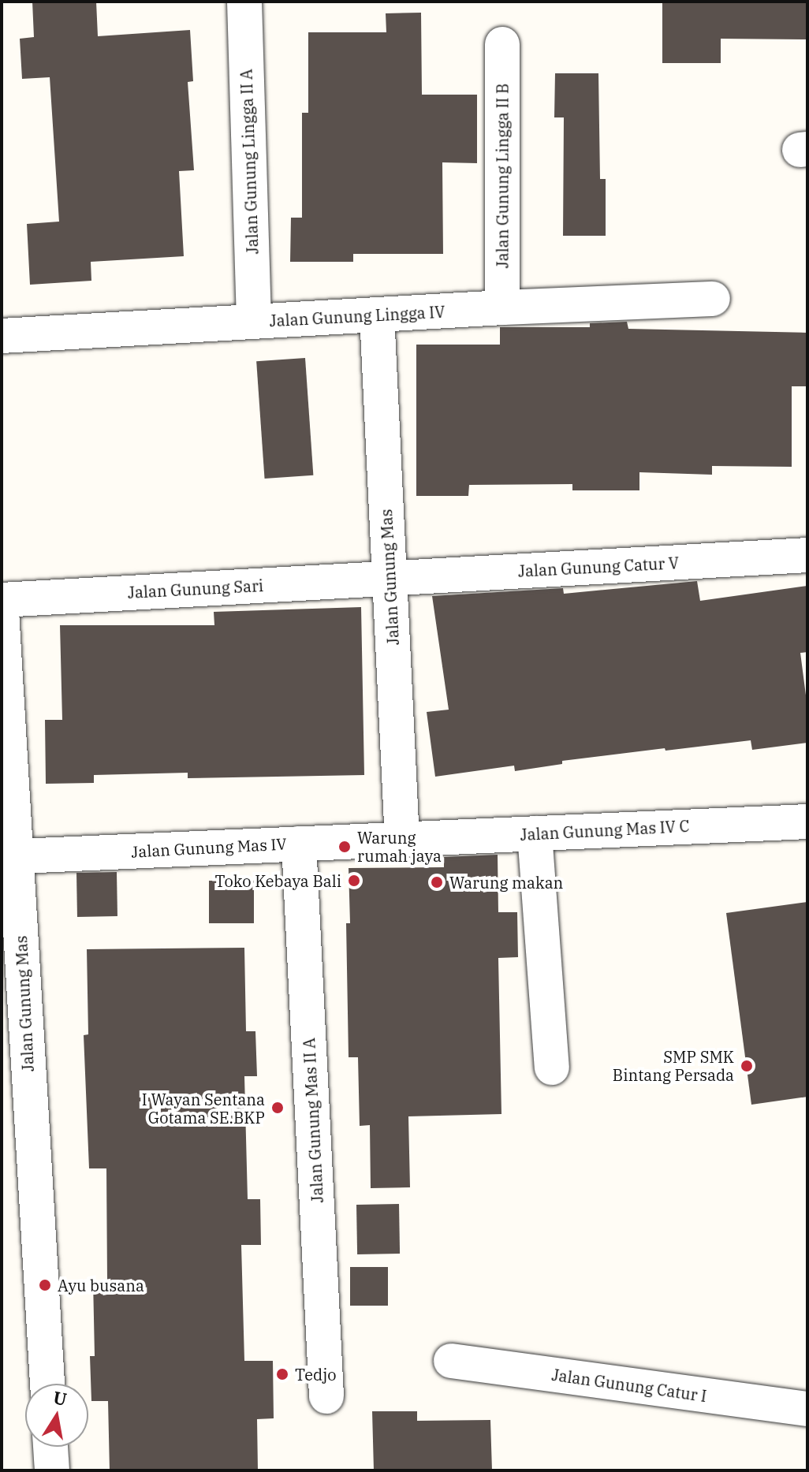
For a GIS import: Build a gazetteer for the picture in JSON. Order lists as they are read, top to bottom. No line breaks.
{"streets":{"street":["Jalan Gunung Lingga II A","Jalan Gunung Lingga II B","Jalan Gunung Lingga IV","Jalan Gunung Catur V","Jalan Gunung Mas","Jalan Gunung Sari","Jalan Gunung Mas IV C","Jalan Gunung Mas IV","Jalan Gunung Mas II A","Jalan Gunung Catur I"]},"crossings":[["Jalan Gunung Lingga II A","Jalan Gunung Lingga IV"],["Jalan Gunung Lingga II B","Jalan Gunung Lingga IV"],["Jalan Gunung Lingga IV","Jalan Gunung Mas"],["Jalan Gunung Catur V","Jalan Gunung Mas"],["Jalan Gunung Catur V","Jalan Gunung Sari"],["Jalan Gunung Mas","Jalan Gunung Sari"],["Jalan Gunung Mas","Jalan Gunung Mas IV C"],["Jalan Gunung Mas","Jalan Gunung Mas IV"],["Jalan Gunung Mas IV C","Jalan Gunung Mas IV"],["Jalan Gunung Mas IV","Jalan Gunung Mas II A"]],"places":["Warung rumah jaya","Toko Kebaya Bali","Warung makan","SMP SMK Bintang Persada","I Wayan Sentana Gotama SE.BKP","Ayu busana","Tedjo"],"north":"top"}
